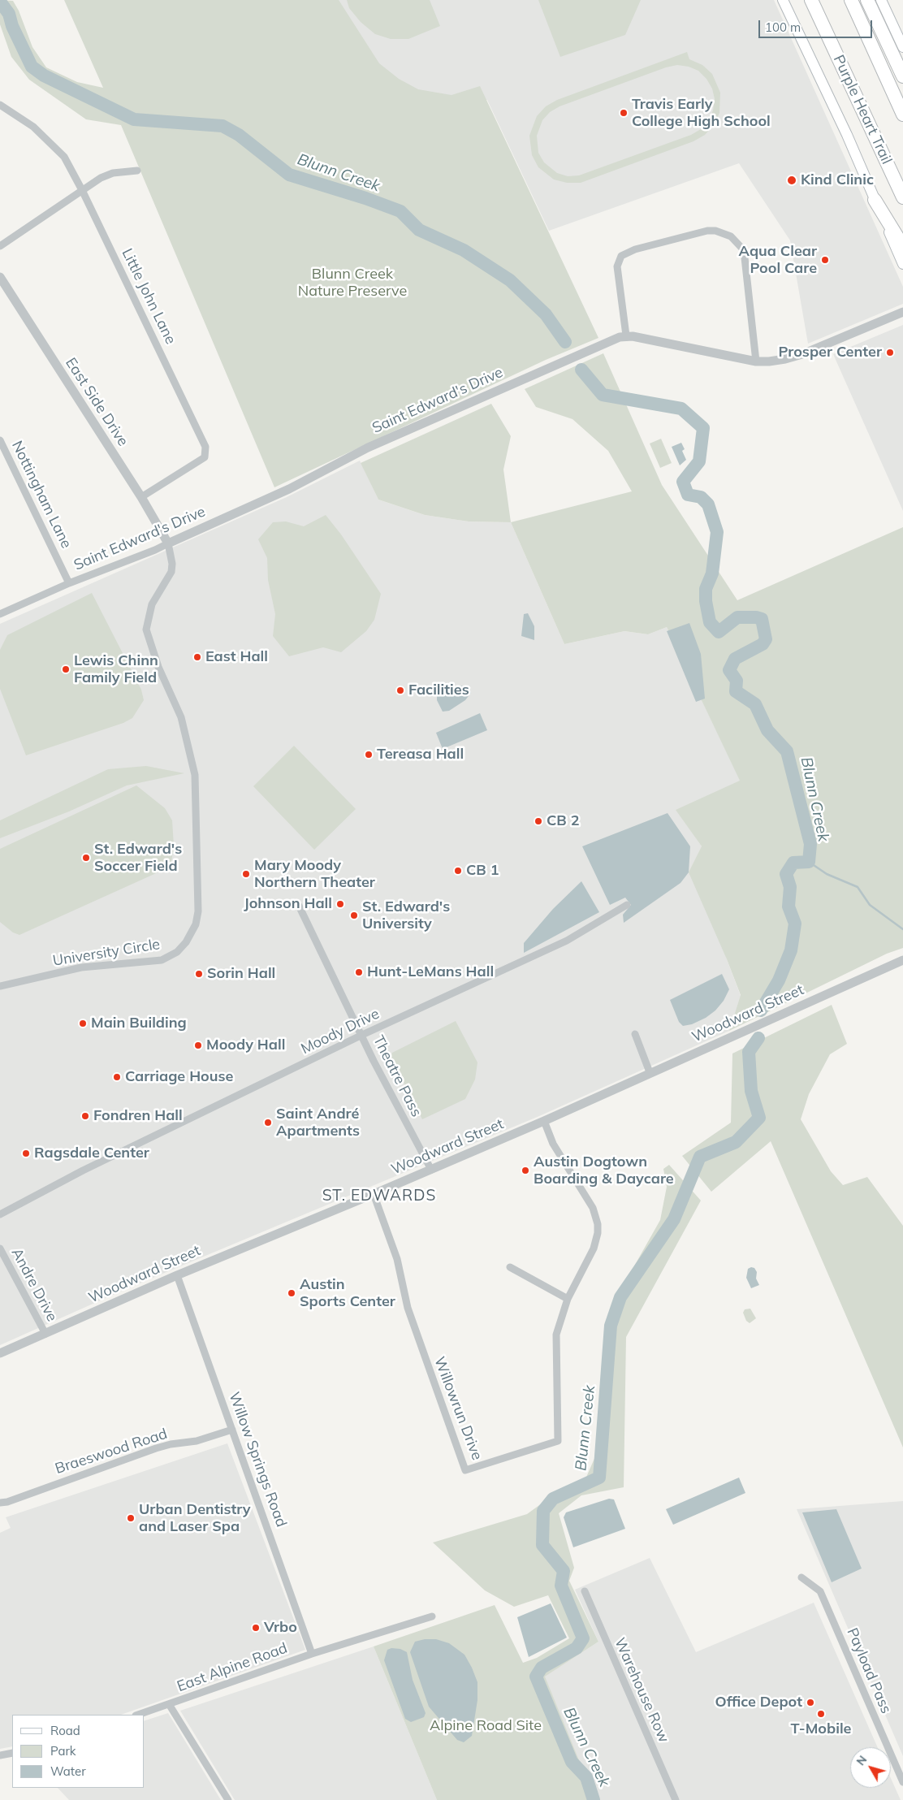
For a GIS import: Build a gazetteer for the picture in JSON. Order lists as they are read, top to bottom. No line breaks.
{"streets":{"highway":["Purple Heart Trail"],"street":["Little John Lane","Saint Edward's Drive","East Side Drive","Nottingham Lane","University Circle","Woodward Street","Moody Drive","Theatre Pass","Andre Drive","Willowrun Drive","Braeswood Road","Willow Springs Road","East Alpine Road","Payload Pass","Warehouse Row"]},"crossings":[["Little John Lane","East Side Drive"],["Saint Edward's Drive","East Side Drive"],["Saint Edward's Drive","Nottingham Lane"],["Saint Edward's Drive","University Circle"],["East Side Drive","University Circle"],["Woodward Street","Theatre Pass"],["Woodward Street","Andre Drive"],["Woodward Street","Willowrun Drive"],["Woodward Street","Willow Springs Road"],["Moody Drive","Theatre Pass"],["Braeswood Road","Willow Springs Road"],["Willow Springs Road","East Alpine Road"]],"districts":["ST. EDWARDS"],"water":["Blunn Creek"],"parks":["Blunn Creek Nature Preserve","Alpine Road Site"],"places":["Travis Early College High School","Kind Clinic","Aqua Clear Pool Care","Prosper Center","East Hall","Lewis Chinn Family Field","Facilities","Tereasa Hall","CB 2","St. Edward's Soccer Field","CB 1","Mary Moody Northern Theater","Johnson Hall","St. Edward's University","Hunt-LeMans Hall","Sorin Hall","Main Building","Moody Hall","Carriage House","Fondren Hall","Saint André Apartments","Ragsdale Center","Austin Dogtown Boarding & Daycare","Austin Sports Center","Urban Dentistry and Laser Spa","Vrbo","Office Depot","T-Mobile"],"legend":["Road","Park","Water"],"scale_bar":"100 m","north":"top left"}
